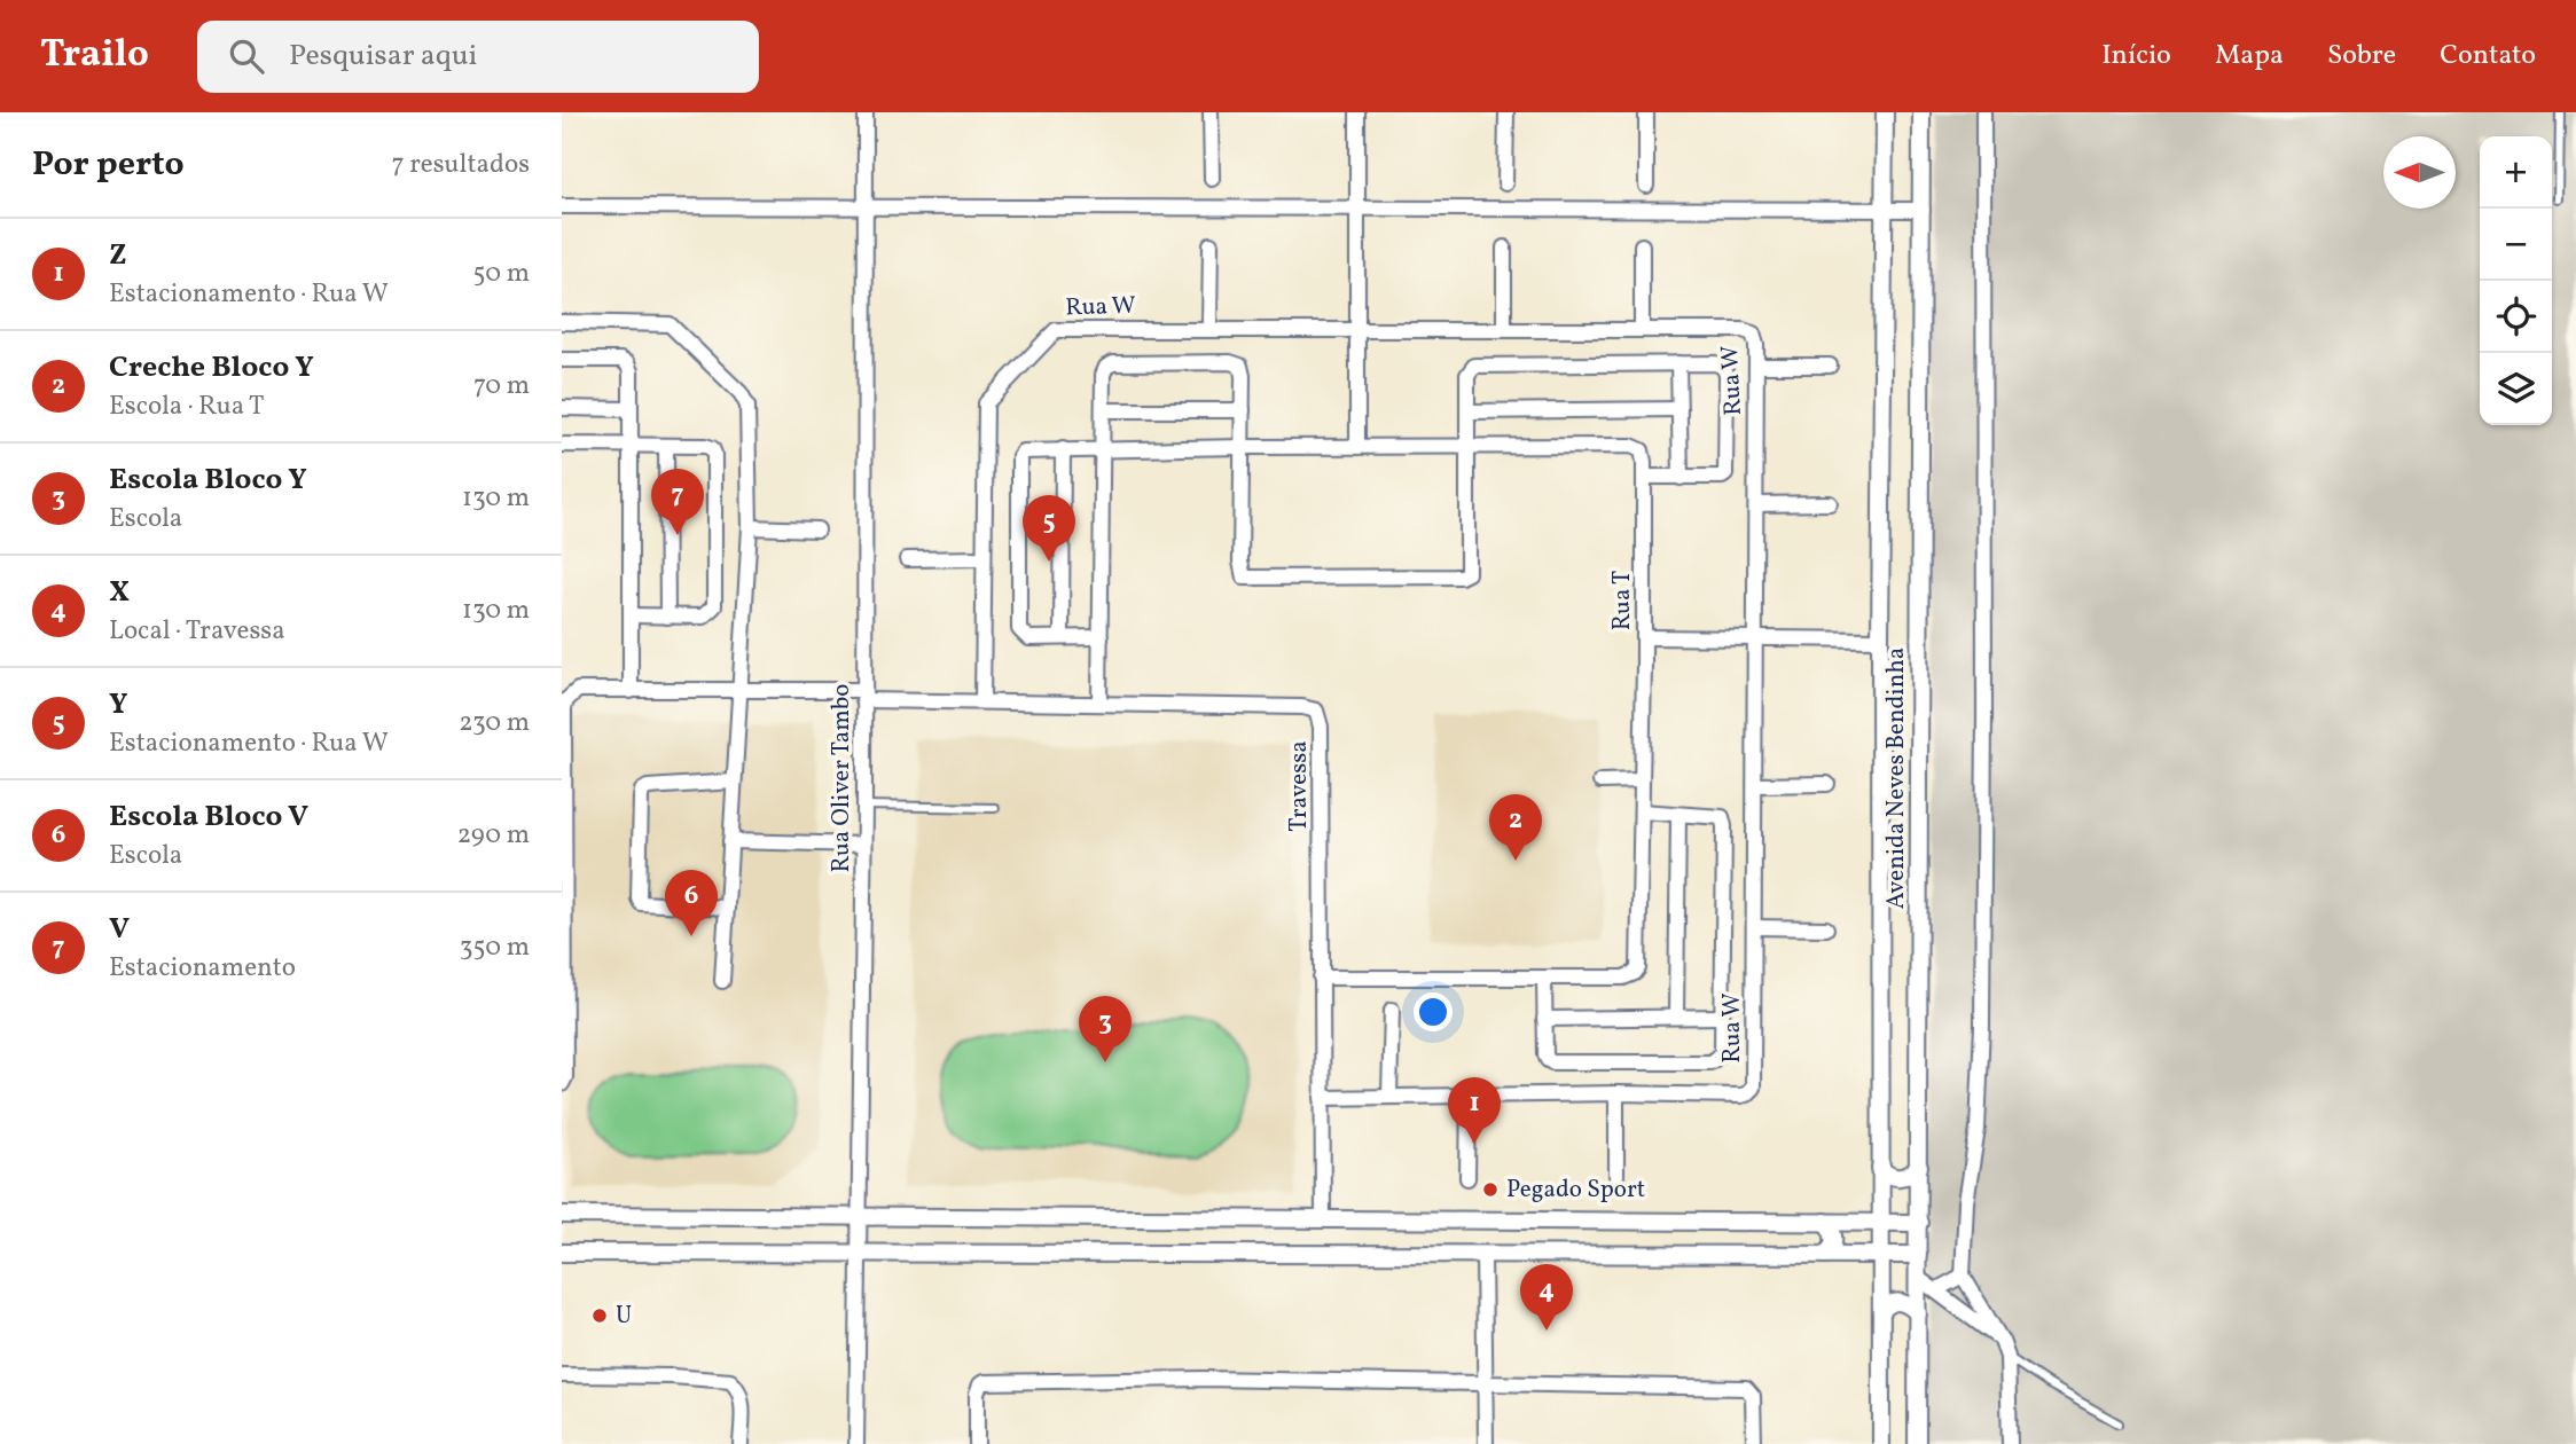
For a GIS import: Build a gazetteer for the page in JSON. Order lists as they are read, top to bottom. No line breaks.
{"streets":{"street":["Rua W","Rua T","Rua Oliver Tambo","Avenida Neves Bendinha","Travessa"]},"crossings":[["Rua W","Travessa"],["Rua T","Travessa"],["Rua Oliver Tambo","Travessa"]],"places":["Pegado Sport","U"],"north":"left","page":{"header":"Trailo","search":"Pesquisar aqui","nav":["Início","Mapa","Sobre","Contato"],"heading":["Por perto","7 resultados"],"map_buttons":["+","−"],"list":[{"mark":"1","name":"Z","note":"Estacionamento · Rua W","value":"50 m"},{"mark":"2","name":"Creche Bloco Y","note":"Escola · Rua T","value":"70 m"},{"mark":"3","name":"Escola Bloco Y","note":"Escola","value":"130 m"},{"mark":"4","name":"X","note":"Local · Travessa","value":"130 m"},{"mark":"5","name":"Y","note":"Estacionamento · Rua W","value":"230 m"},{"mark":"6","name":"Escola Bloco V","note":"Escola","value":"290 m"},{"mark":"7","name":"V","note":"Estacionamento","value":"350 m"}],"pins":["7","5","2","6","3","1","4"]}}
